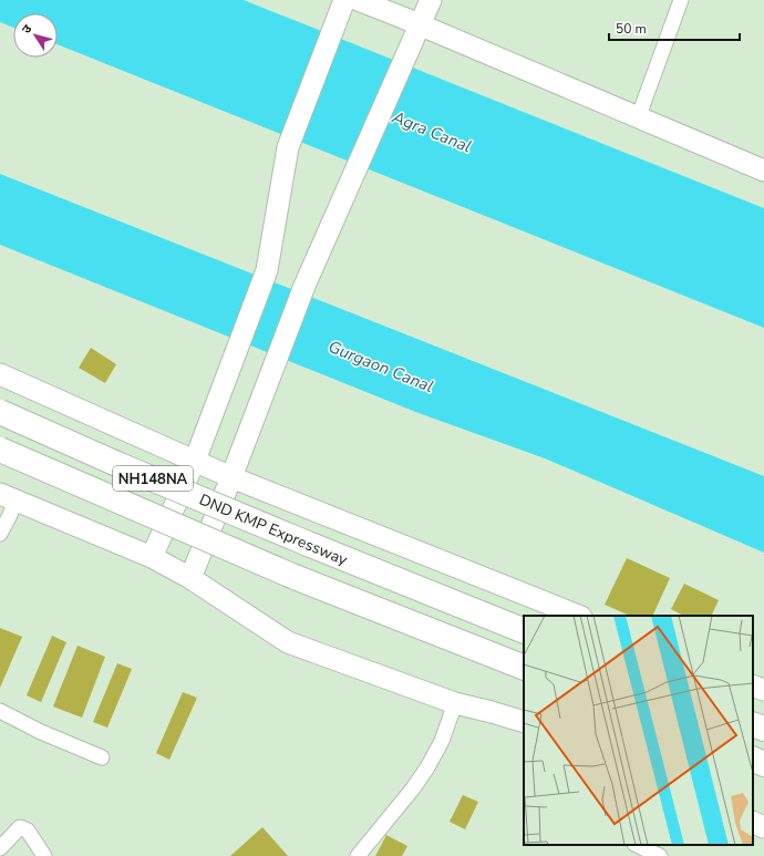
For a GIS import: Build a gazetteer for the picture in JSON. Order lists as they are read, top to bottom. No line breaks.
{"streets":{"highway":["NH148NA","DND KMP Expressway"]},"water":["Agra Canal","Gurgaon Canal"],"scale_bar":"50 m","north":"top left"}
